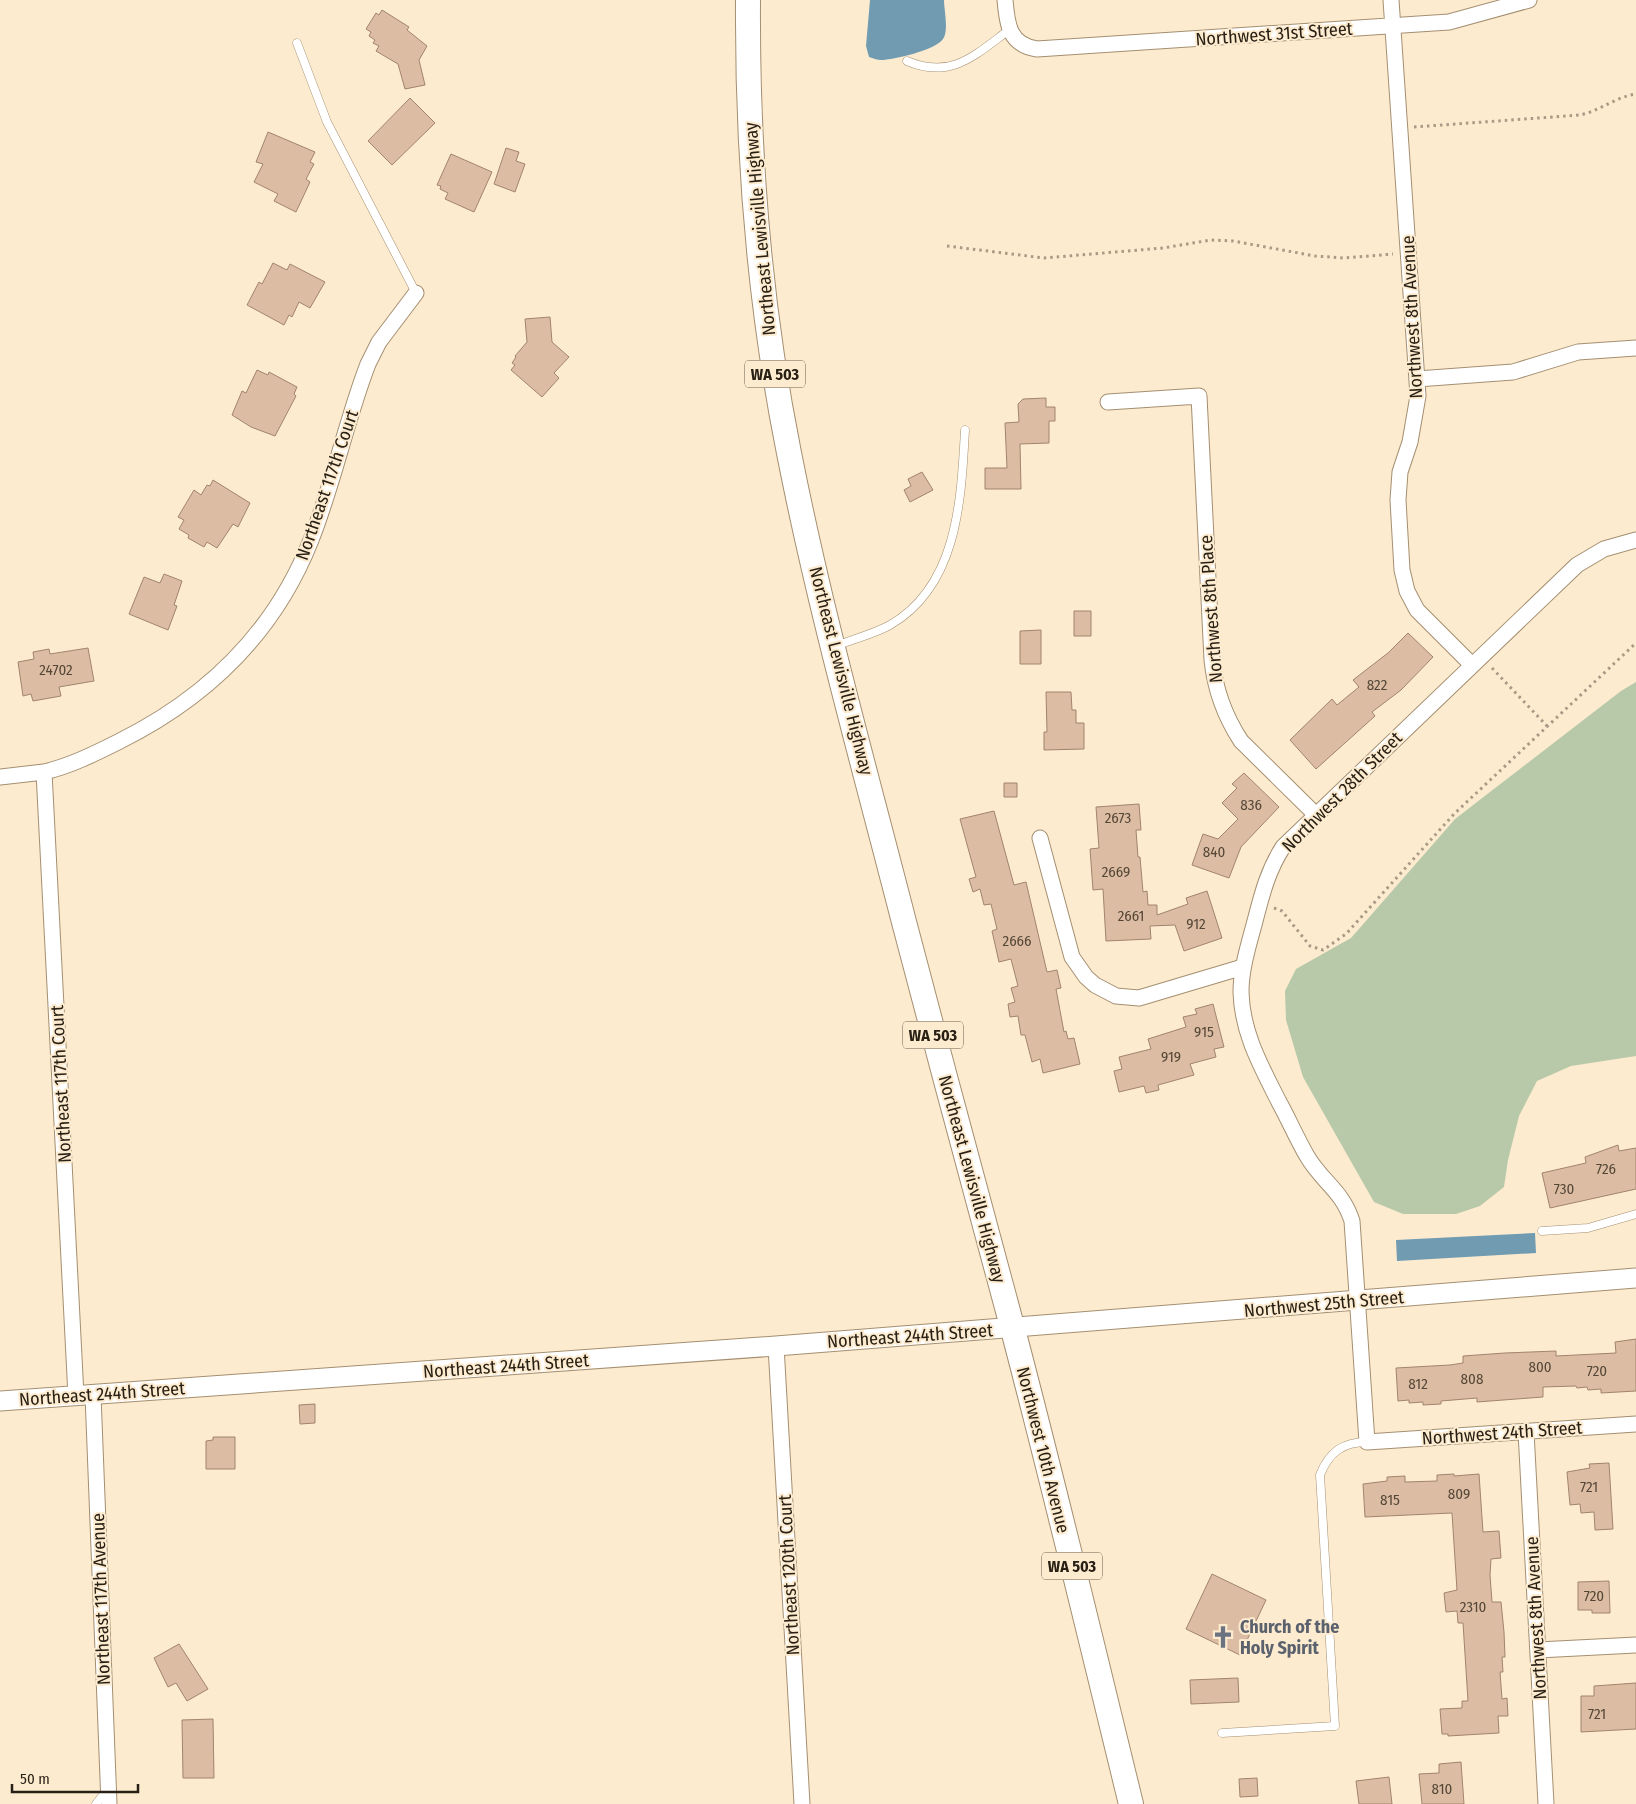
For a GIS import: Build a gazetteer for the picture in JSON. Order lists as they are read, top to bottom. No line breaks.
{"streets":{"main road":["Northeast Lewisville Highway","WA 503","Northwest 10th Avenue"],"street":["Northwest 31st Street","Northwest 8th Avenue","Northeast 117th Court","Northwest 8th Place","Northwest 28th Street","Northwest 25th Street","Northeast 244th Street","Northwest 24th Street","Northeast 120th Court","Northeast 117th Avenue"]},"crossings":[["Northwest 31st Street","Northwest 8th Avenue"],["Northeast Lewisville Highway","Northwest 25th Street"],["Northeast Lewisville Highway","Northeast 244th Street"],["Northeast Lewisville Highway","Northwest 10th Avenue"],["Northwest 8th Avenue","Northwest 28th Street"],["Northwest 8th Avenue","Northwest 24th Street"],["Northeast 117th Court","Northeast 244th Street"],["Northeast 117th Court","Northeast 117th Avenue"],["Northwest 8th Place","Northwest 28th Street"],["Northwest 28th Street","Northwest 25th Street"],["Northwest 28th Street","Northwest 24th Street"],["Northwest 25th Street","Northeast 244th Street"],["Northwest 25th Street","Northwest 10th Avenue"],["Northeast 244th Street","Northwest 10th Avenue"],["Northeast 244th Street","Northeast 120th Court"],["Northeast 244th Street","Northeast 117th Avenue"]],"places":{"church":["Church of the Holy Spirit"]},"house_numbers":["24702","822","836","2673","840","2669","2661","912","2666","915","919","726","730","800","720","808","812","721","809","815","720","2310","721","810"],"scale_bar":"50 m"}
